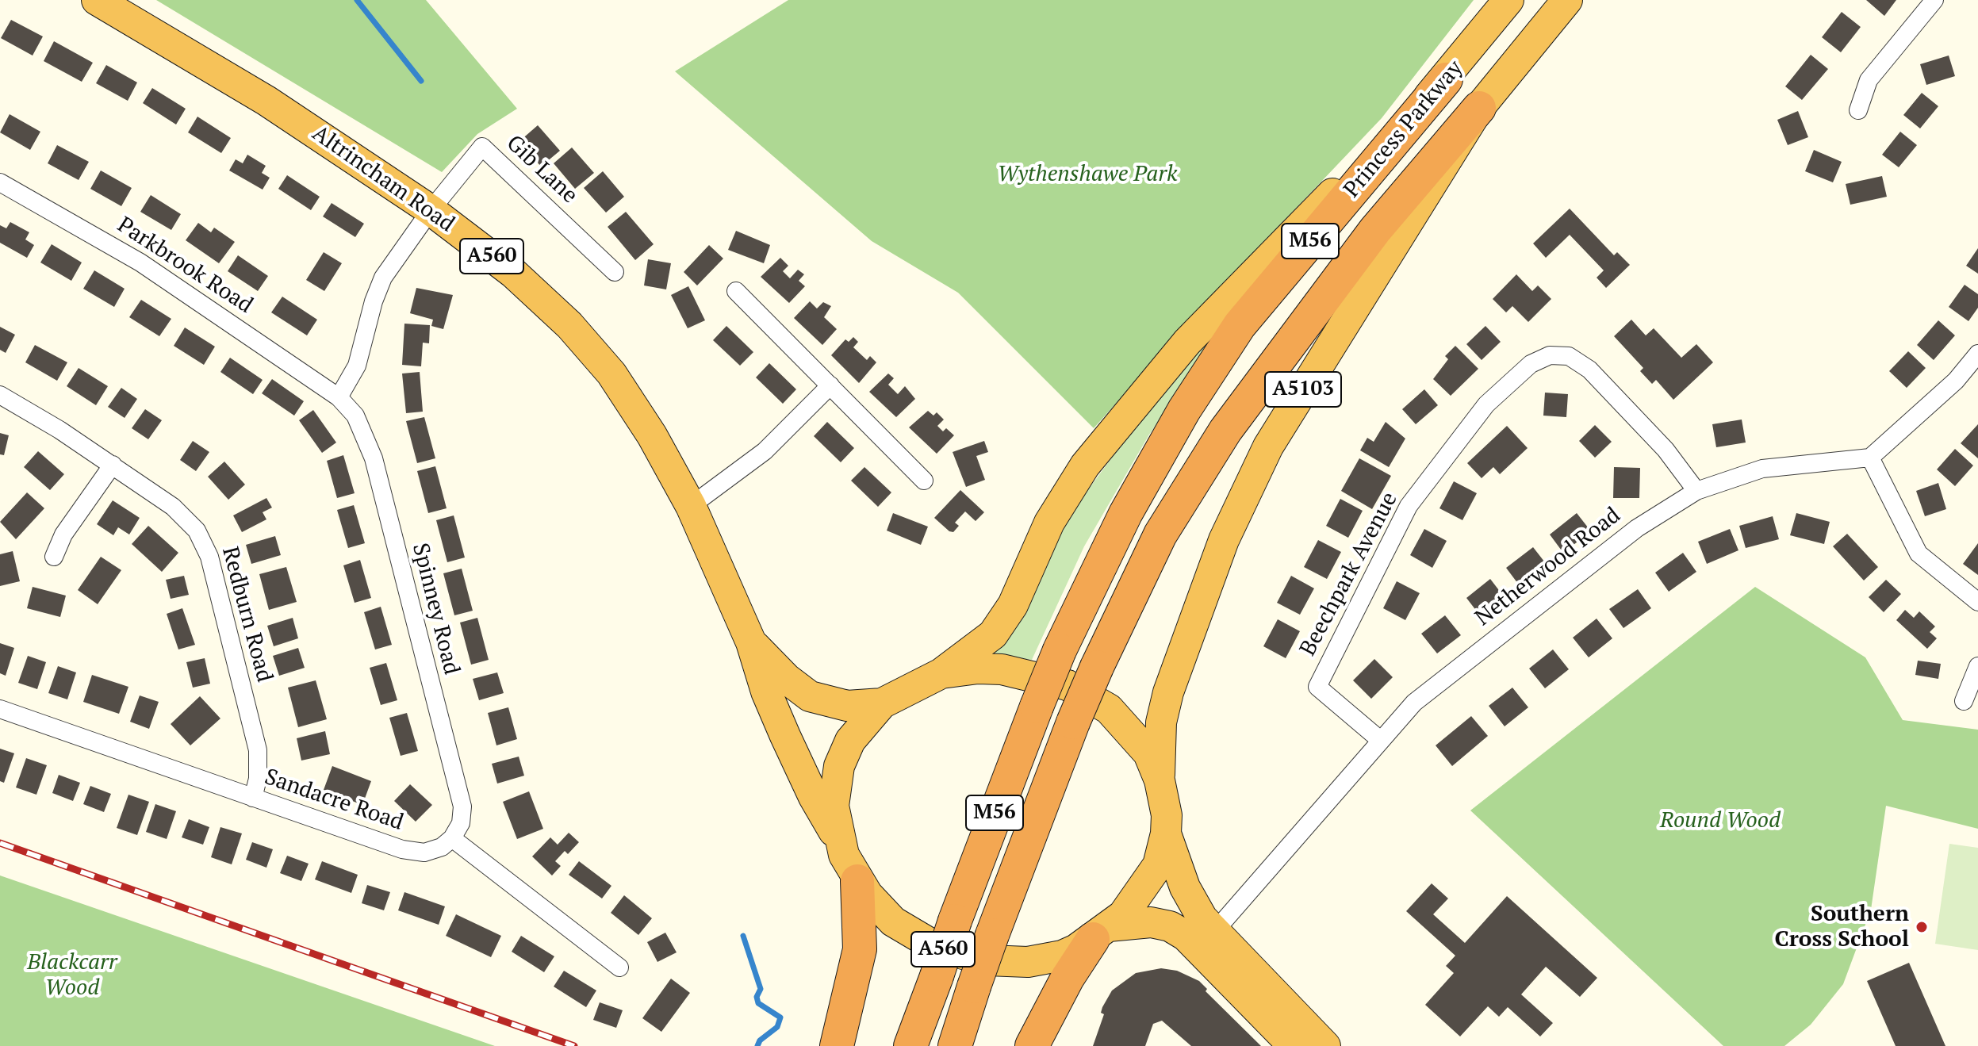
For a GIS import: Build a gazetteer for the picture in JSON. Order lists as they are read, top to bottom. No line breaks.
{"streets":{"highway":["Princess Parkway","Altrincham Road","M56","A560","A5103"],"street":["Gib Lane","Parkbrook Road","Netherwood Road","Beechpark Avenue","Spinney Road","Redburn Road","Sandacre Road"]},"crossings":[["Princess Parkway","A5103"],["Gib Lane","Altrincham Road"],["Gib Lane","Parkbrook Road"],["Gib Lane","Spinney Road"],["Altrincham Road","A560"],["A560","A5103"],["A560","Netherwood Road"],["Parkbrook Road","Spinney Road"],["Netherwood Road","Beechpark Avenue"],["Spinney Road","Sandacre Road"],["Redburn Road","Sandacre Road"]],"parks":["Wythenshawe Park","Round Wood","Blackcarr Wood"],"places":["Southern Cross School"]}
